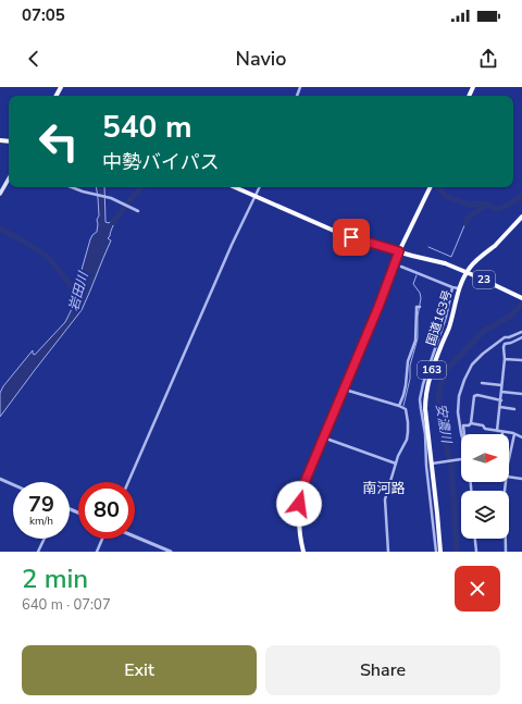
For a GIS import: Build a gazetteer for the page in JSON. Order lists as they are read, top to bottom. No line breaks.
{"streets":{"highway":["23","国道163号","163"]},"districts":["南河路"],"water":["岩田川","安濃川"],"north":"right","page":{"status":"07:05","header":"Navio","turn":["540 m","中勢バイパス"],"speed":"79 km/h","limit":"80","heading":["2 min","640 m · 07:07"],"buttons":["Exit","Share"]}}
